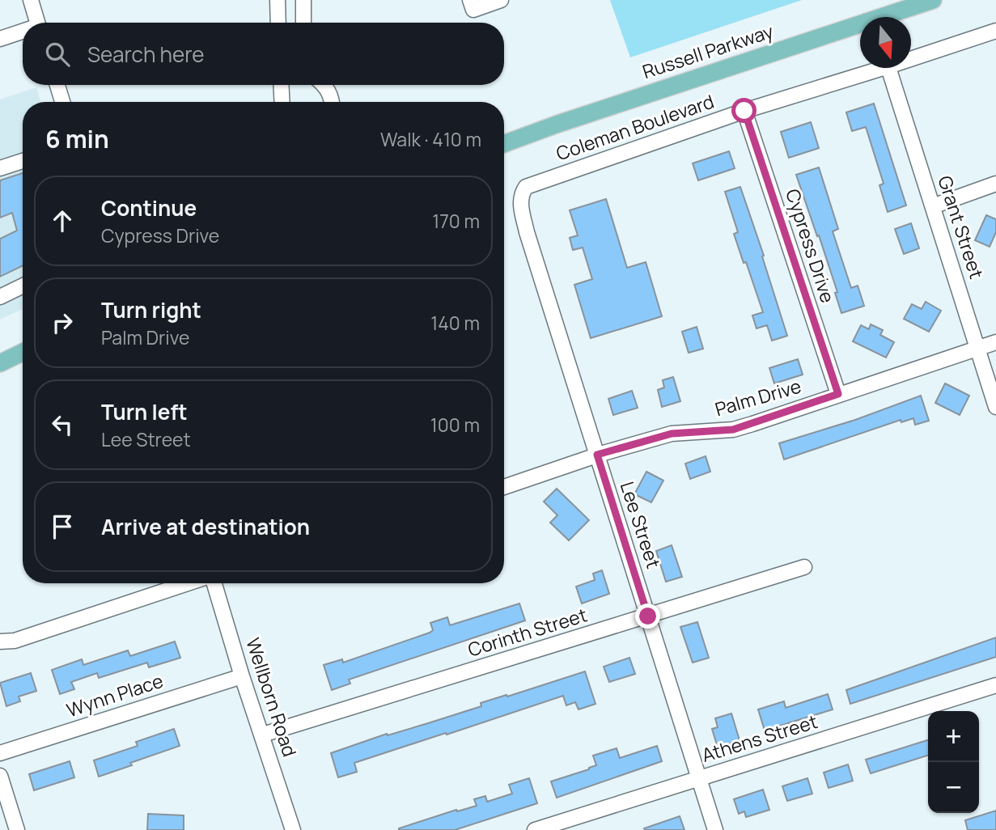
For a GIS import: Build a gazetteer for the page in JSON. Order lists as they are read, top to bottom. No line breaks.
{"streets":{"main road":["Russell Parkway"],"street":["Coleman Boulevard","Grant Street","Cypress Drive","Palm Drive","Lee Street","Corinth Street","Wynn Place","Wellborn Road","Athens Street"]},"crossings":[["Coleman Boulevard","Cypress Drive"],["Coleman Boulevard","Lee Street"],["Grant Street","Palm Drive"],["Cypress Drive","Palm Drive"],["Palm Drive","Lee Street"],["Lee Street","Corinth Street"],["Lee Street","Athens Street"],["Corinth Street","Wellborn Road"],["Wynn Place","Wellborn Road"]],"north":"bottom","page":{"search":"Search here","heading":["6 min","Walk · 410 m"],"list":[["Continue","Cypress Drive","170 m"],["Turn right","Palm Drive","140 m"],["Turn left","Lee Street","100 m"],"Arrive at destination"],"map_buttons":["+","−"]}}
